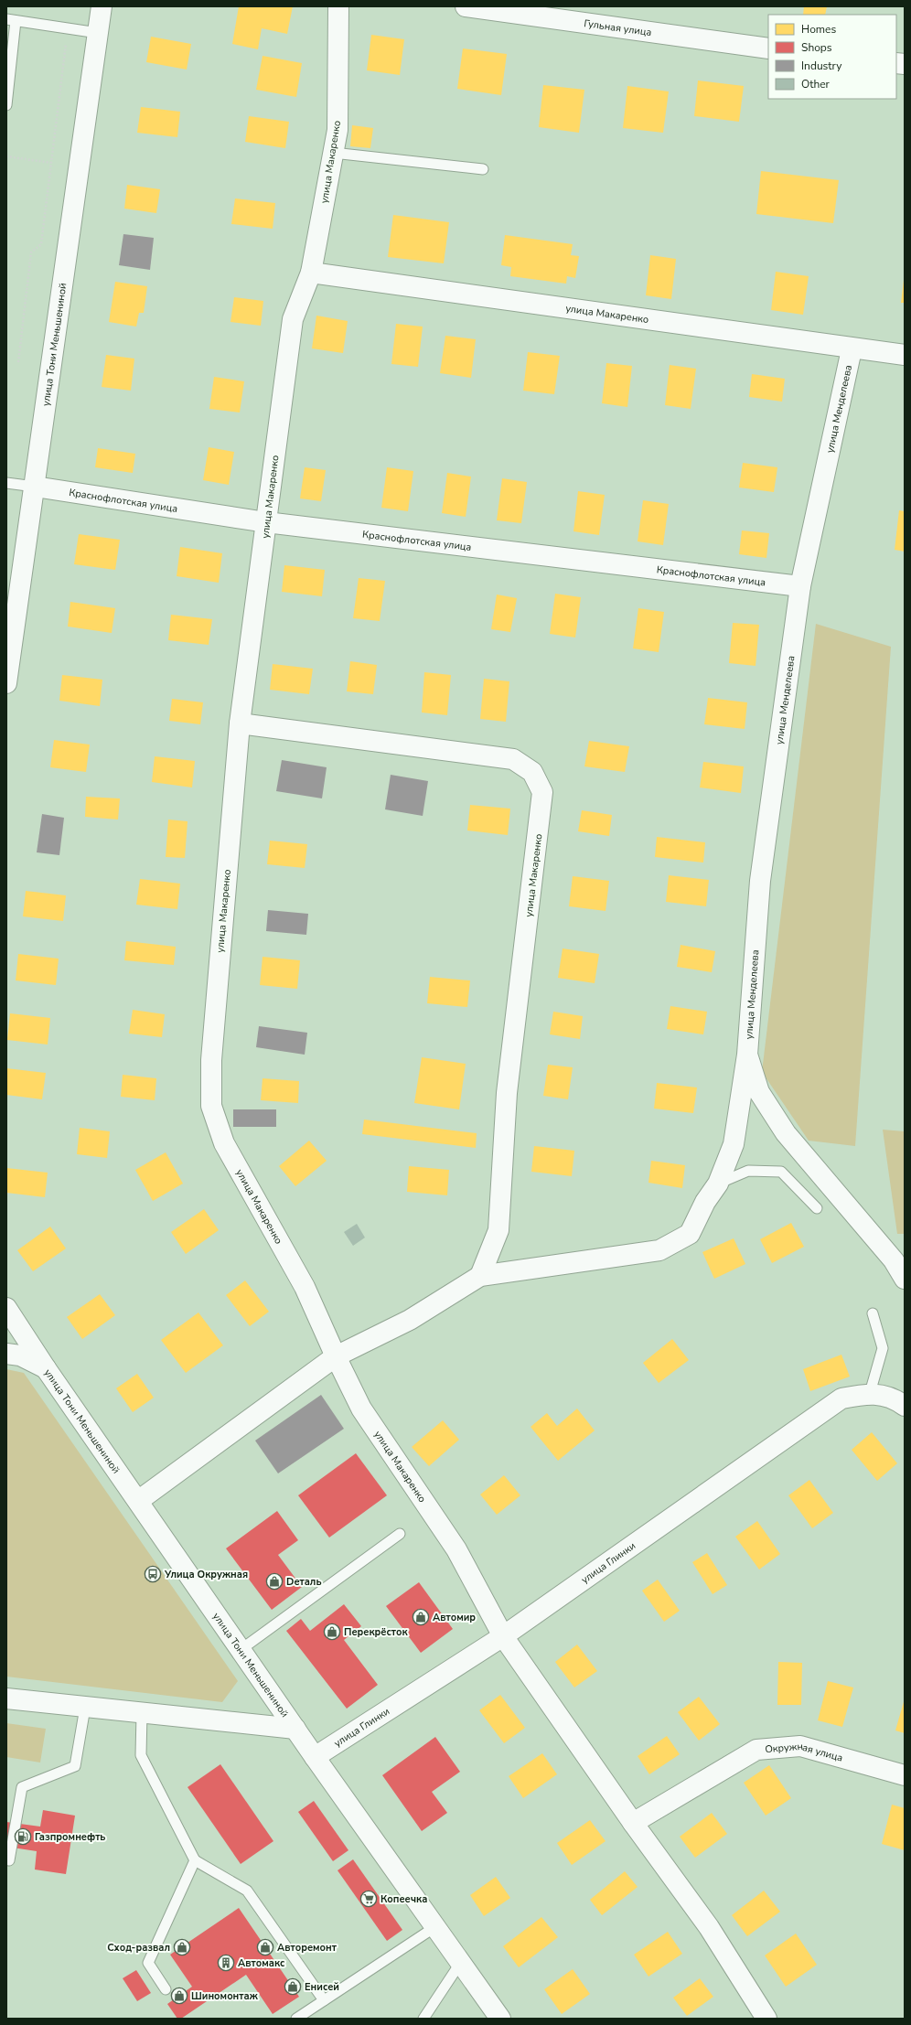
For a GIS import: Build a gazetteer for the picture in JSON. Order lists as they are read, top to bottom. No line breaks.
{"streets":{"street":["Гульная улица","улица Макаренко","улица Тони Меньшениной","улица Менделеева","Краснофлотская улица","улица Глинки","Окружная улица"]},"crossings":[["улица Макаренко","улица Менделеева"],["улица Макаренко","Краснофлотская улица"],["улица Макаренко","улица Глинки"],["улица Тони Меньшениной","Краснофлотская улица"],["улица Тони Меньшениной","улица Глинки"],["улица Менделеева","Краснофлотская улица"]],"places":{"bus stop":["Улица Окружная"],"shop":["Dеталь","Автомир","Перекрёсток","Сход-развал","Авторемонт","Енисей","Шиномонтаж"],"fuel station":["Газпромнефть"],"supermarket":["Копеечка"],"building":["Автомакс"]},"legend":["Homes","Shops","Industry","Other"]}
